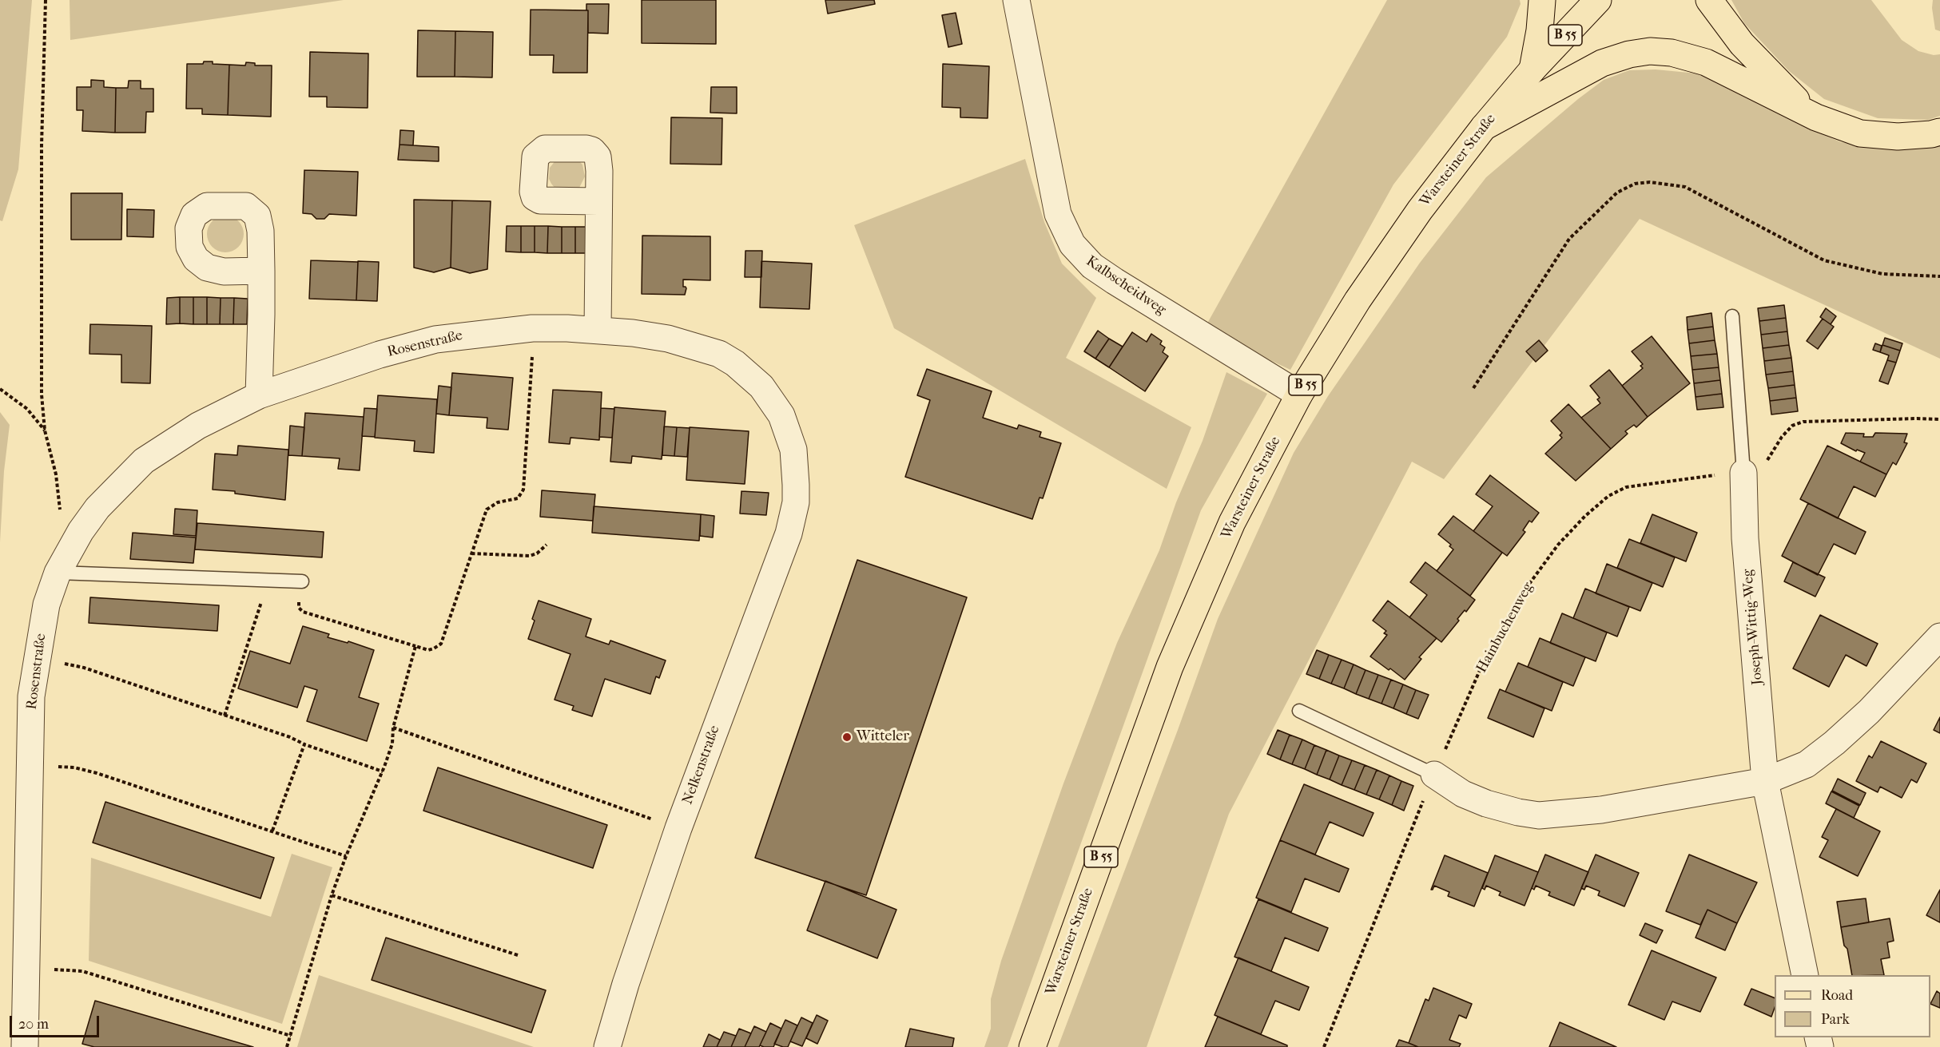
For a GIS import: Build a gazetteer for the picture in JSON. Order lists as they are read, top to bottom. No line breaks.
{"streets":{"main road":["B 55","Warsteiner Straße"],"street":["Kalbscheidweg","Rosenstraße","Joseph-Wittig-Weg","Nelkenstraße"],"path":["Hainbuchenweg"]},"crossings":[["Warsteiner Straße","Kalbscheidweg"],["Rosenstraße","Nelkenstraße"],["Joseph-Wittig-Weg","Hainbuchenweg"]],"places":["Witteler"],"legend":["Road","Park"],"scale_bar":"20 m"}
